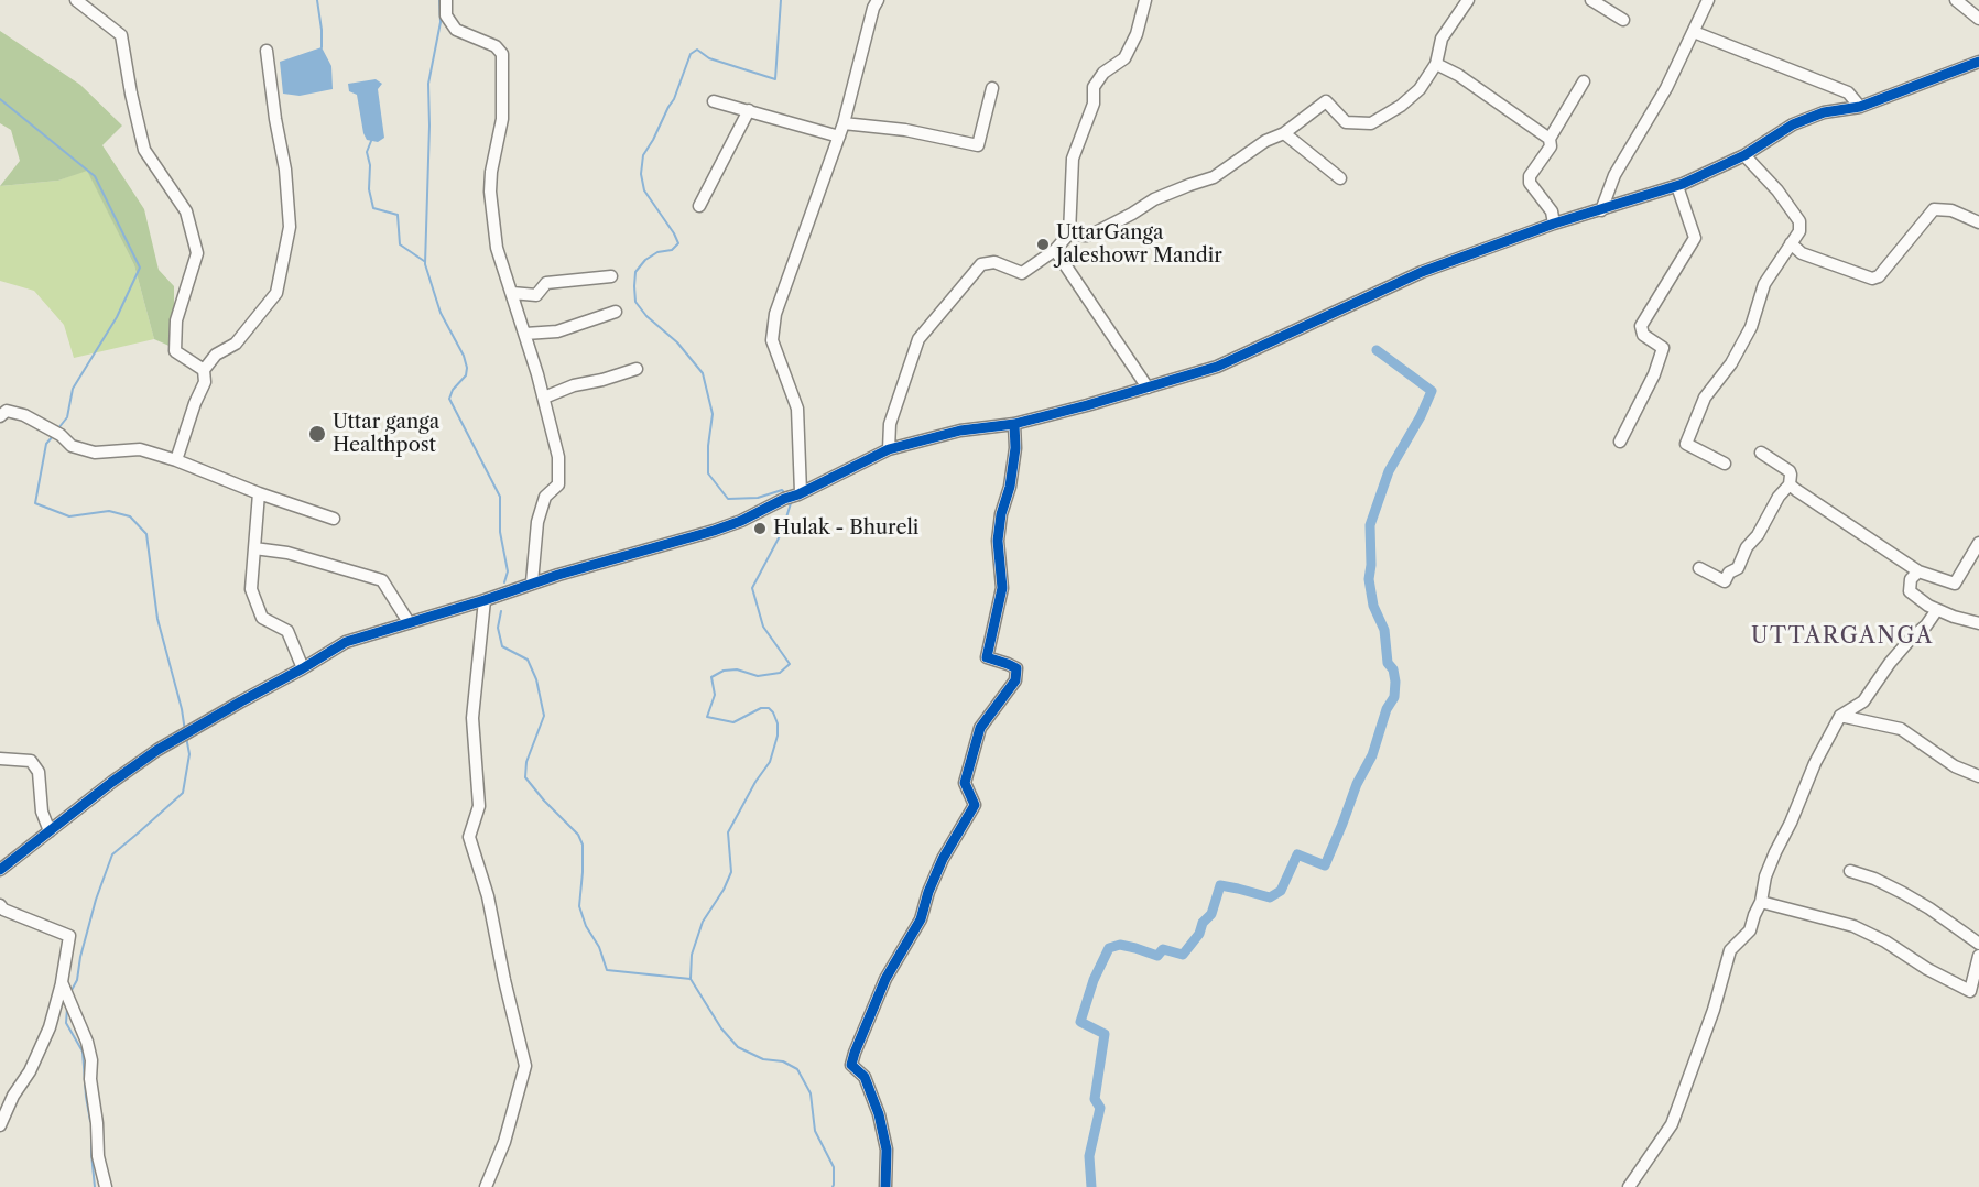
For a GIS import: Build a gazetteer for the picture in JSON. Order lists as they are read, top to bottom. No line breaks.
{"districts":["UTTARGANGA"],"places":["UttarGanga Jaleshowr Mandir","Uttar ganga Healthpost","Hulak - Bhureli"]}
